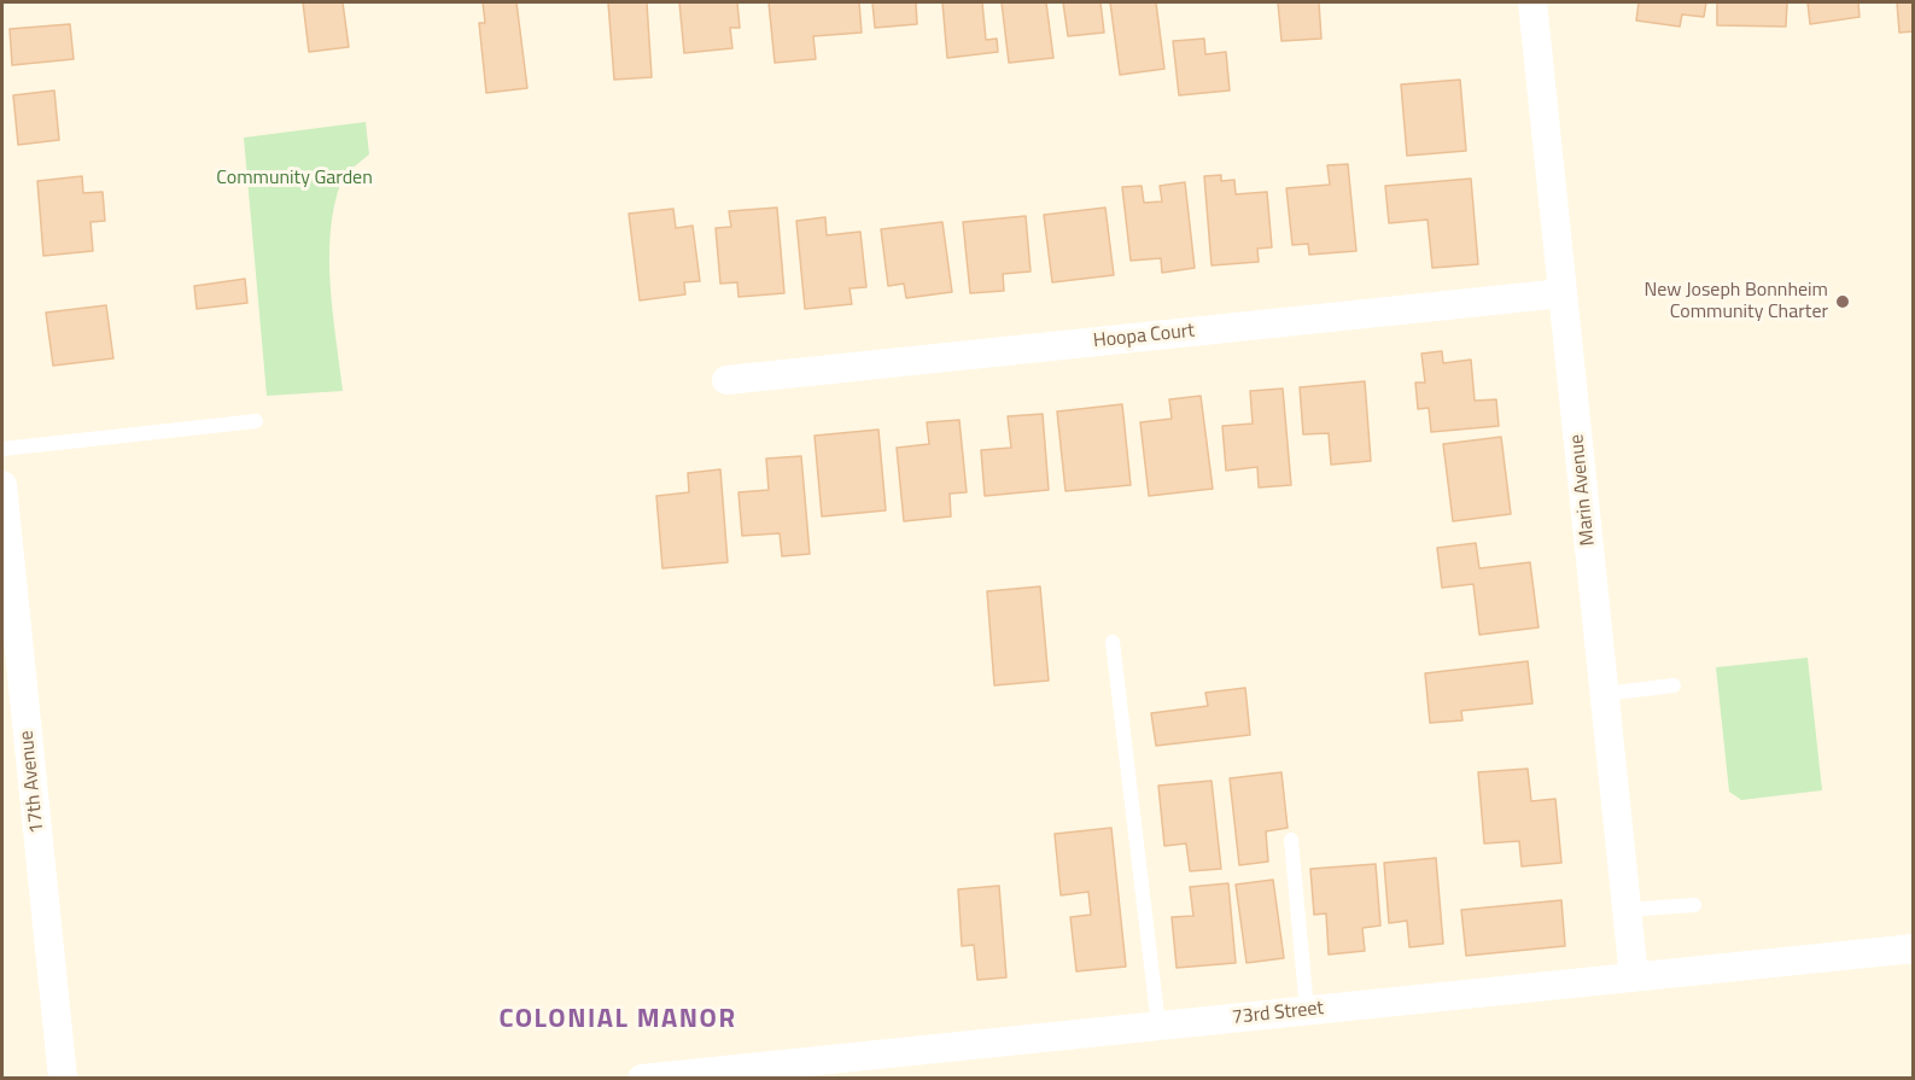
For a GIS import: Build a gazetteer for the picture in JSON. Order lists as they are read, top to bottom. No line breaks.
{"streets":{"street":["Hoopa Court","Marin Avenue","17th Avenue","73rd Street"]},"crossings":[["Hoopa Court","Marin Avenue"],["Marin Avenue","73rd Street"]],"districts":["COLONIAL MANOR"],"parks":["Community Garden"],"places":["New Joseph Bonnheim Community Charter"]}
